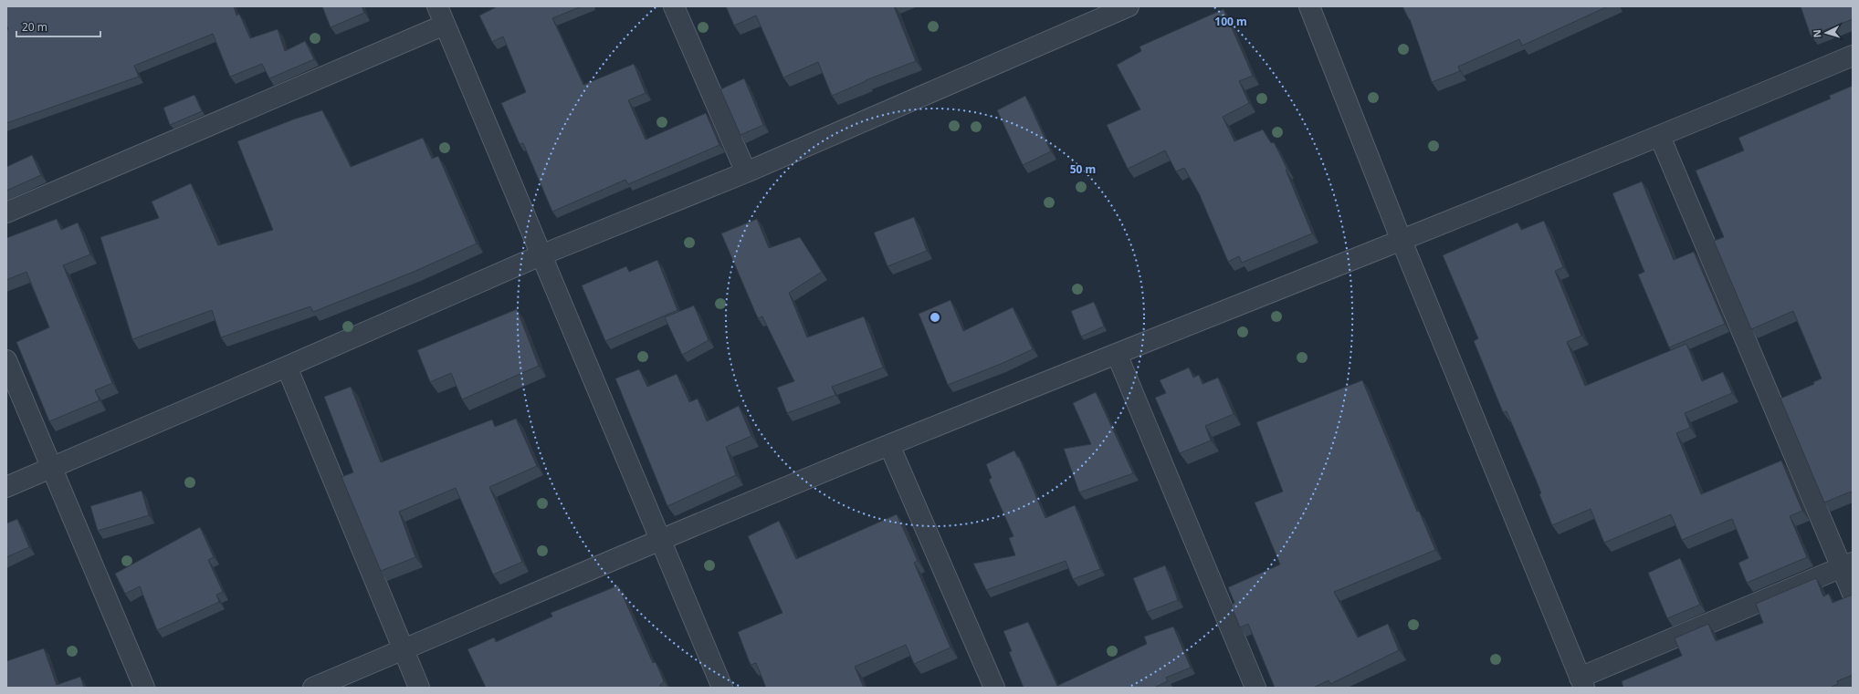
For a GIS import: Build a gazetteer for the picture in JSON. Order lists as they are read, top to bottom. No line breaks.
{"scale_bar":"20 m","north":"left","rings":["100 m","50 m"]}
